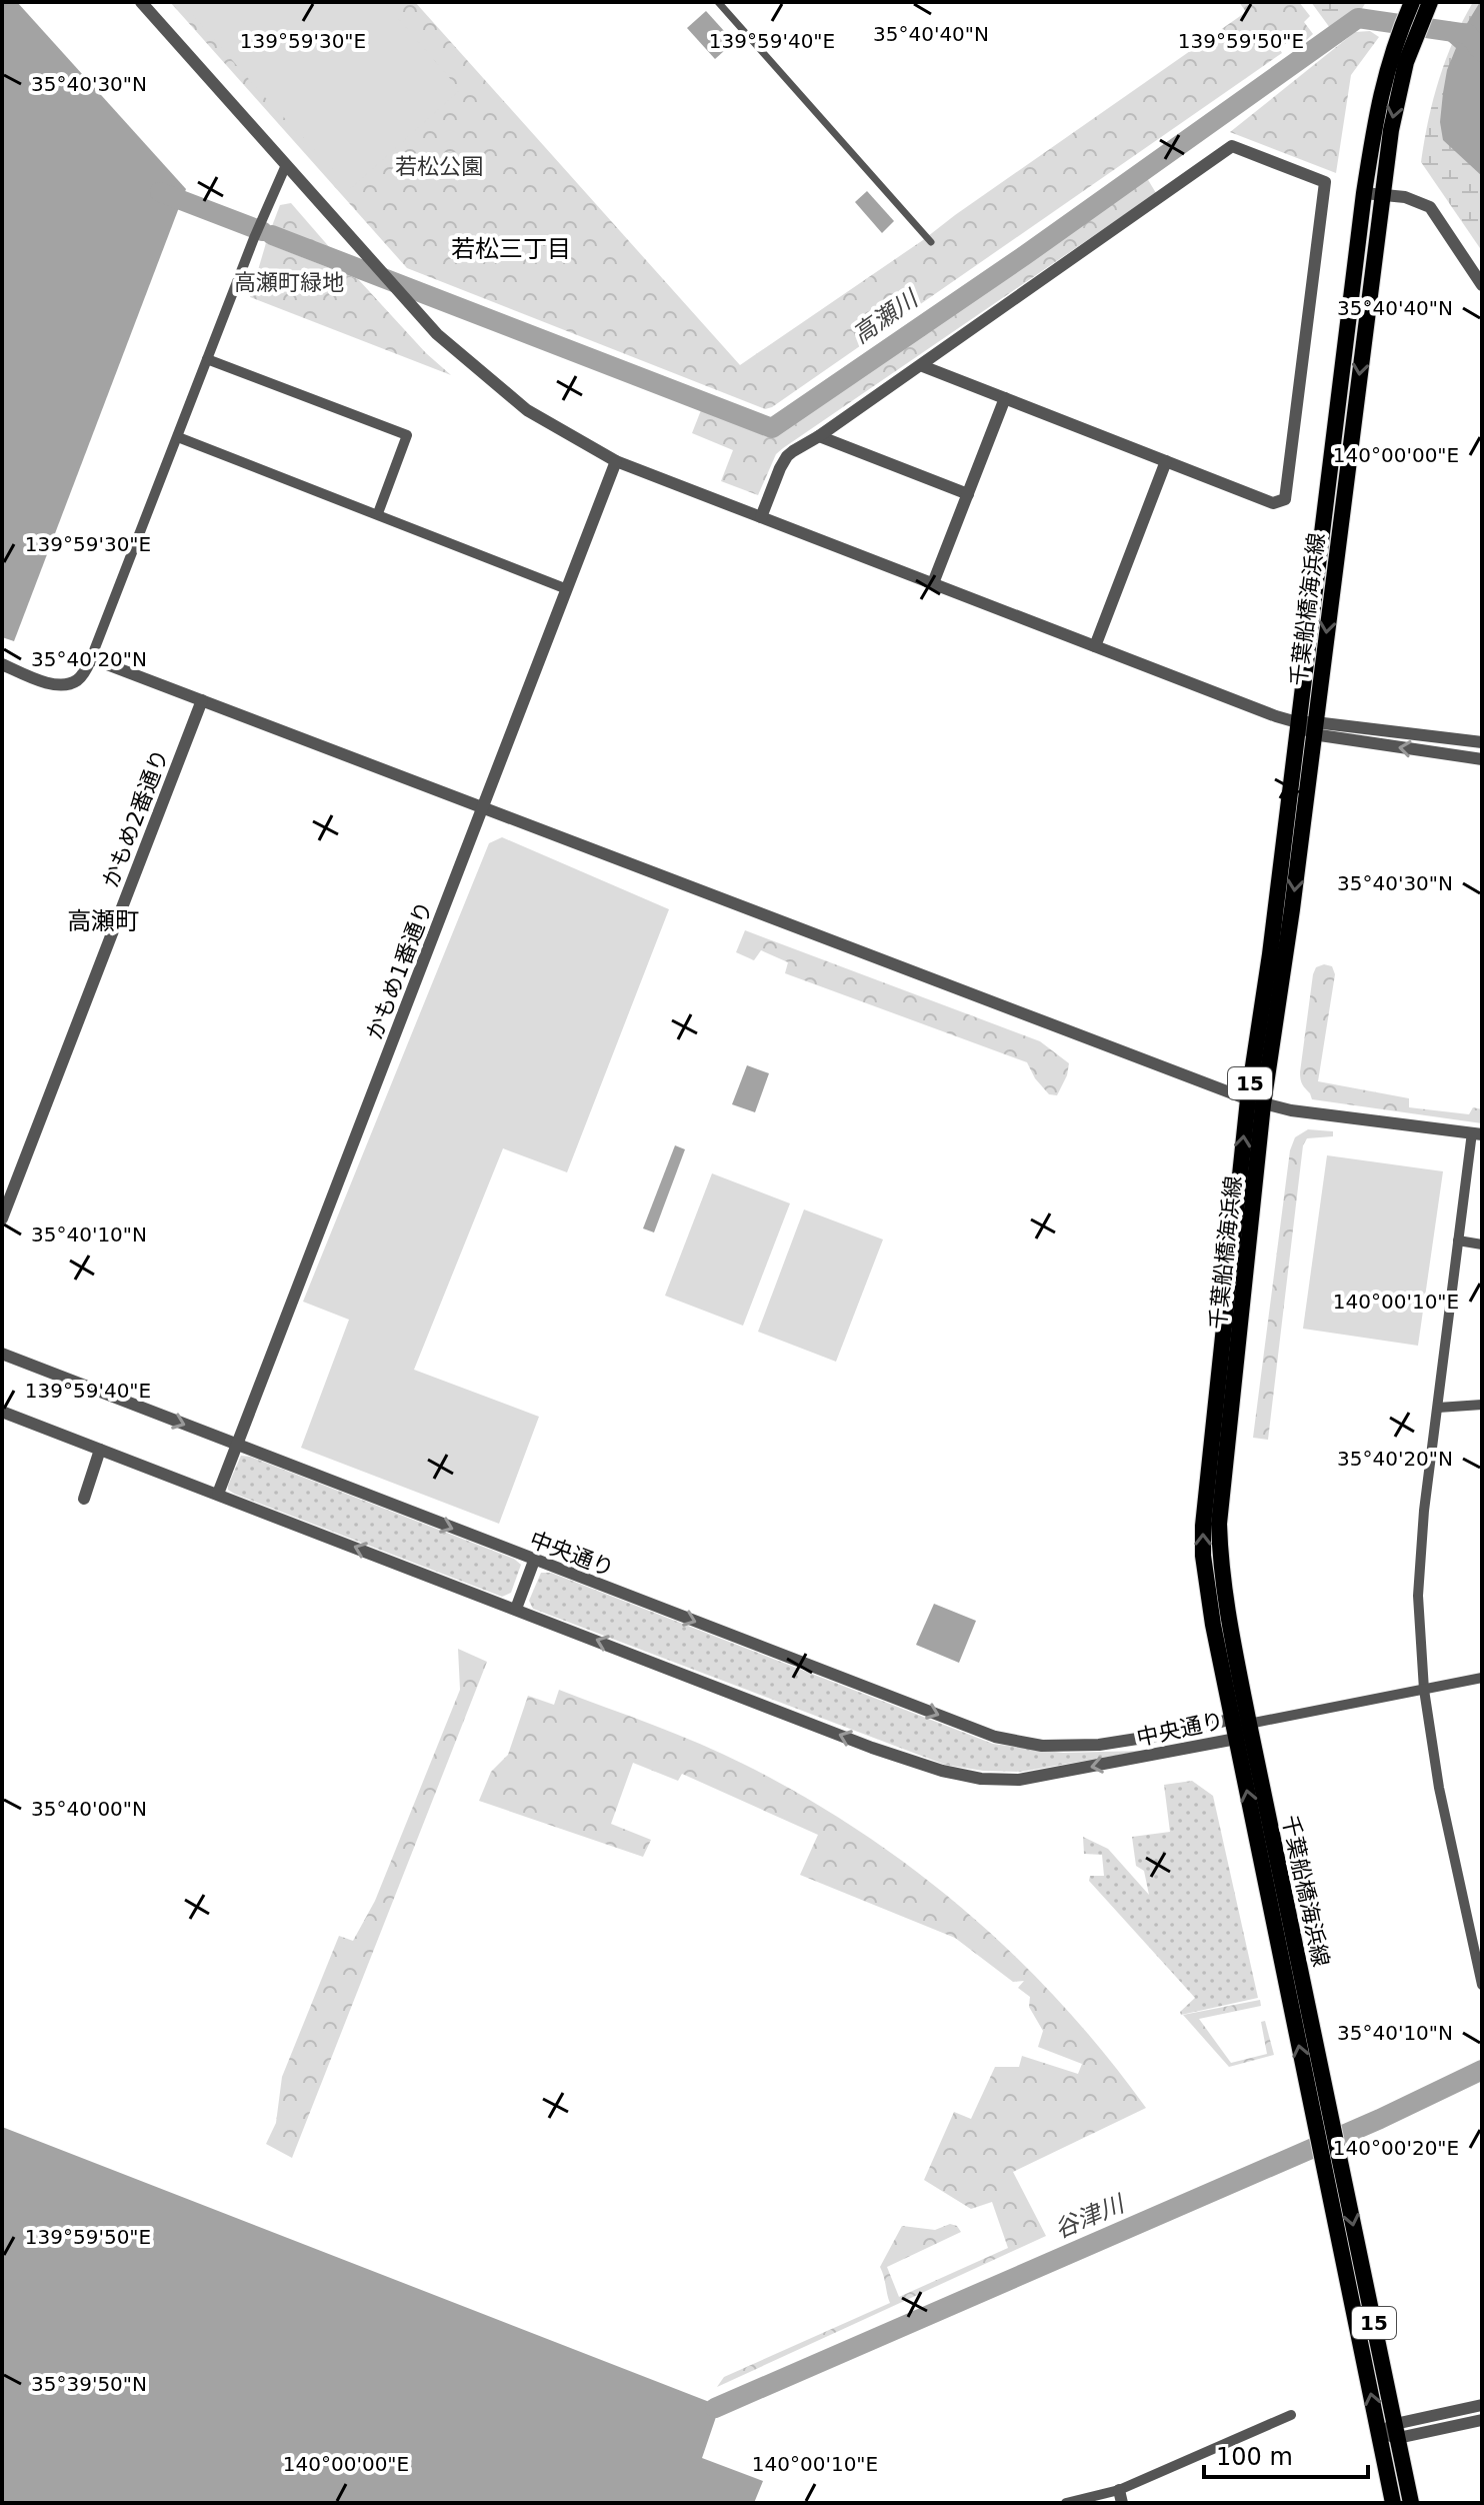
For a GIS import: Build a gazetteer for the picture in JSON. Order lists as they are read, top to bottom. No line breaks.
{"streets":{"main road":["千葉船橋海浜線","15"],"street":["かもめ2番通り","かもめ1番通り","中央通り"]},"crossings":[["千葉船橋海浜線","中央通り"],["かもめ1番通り","中央通り"]],"districts":["若松三丁目","高瀬町"],"water":["高瀬川","谷津川"],"parks":["若松公園","高瀬町緑地"],"scale_bar":"100 m","coordinates":["35°40'40\"N","139°59'30\"E","139°59'40\"E","139°59'50\"E","35°40'30\"N","140°00'00\"E","35°40'20\"N","35°40'10\"N","140°00'10\"E","35°40'00\"N","140°00'20\"E","35°39'50\"N"]}
